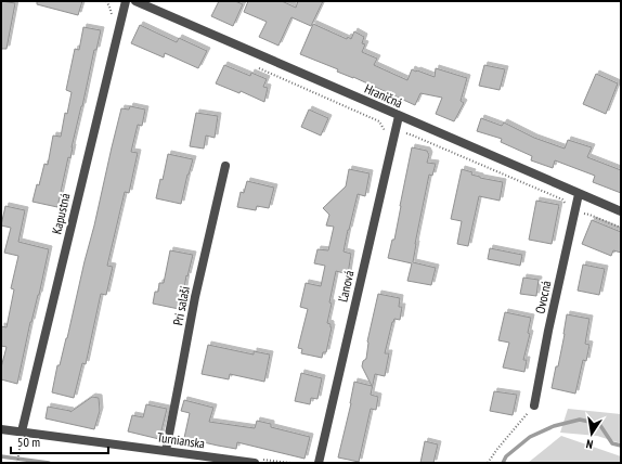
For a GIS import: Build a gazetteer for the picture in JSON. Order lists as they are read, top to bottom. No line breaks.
{"streets":{"street":["Hraničná","Kapustná","Ľanová","Ovocná","Pri salaši","Turnianska"]},"crossings":[["Hraničná","Ľanová"],["Hraničná","Ovocná"],["Kapustná","Turnianska"],["Pri salaši","Turnianska"]],"scale_bar":"50 m","north":"bottom"}
